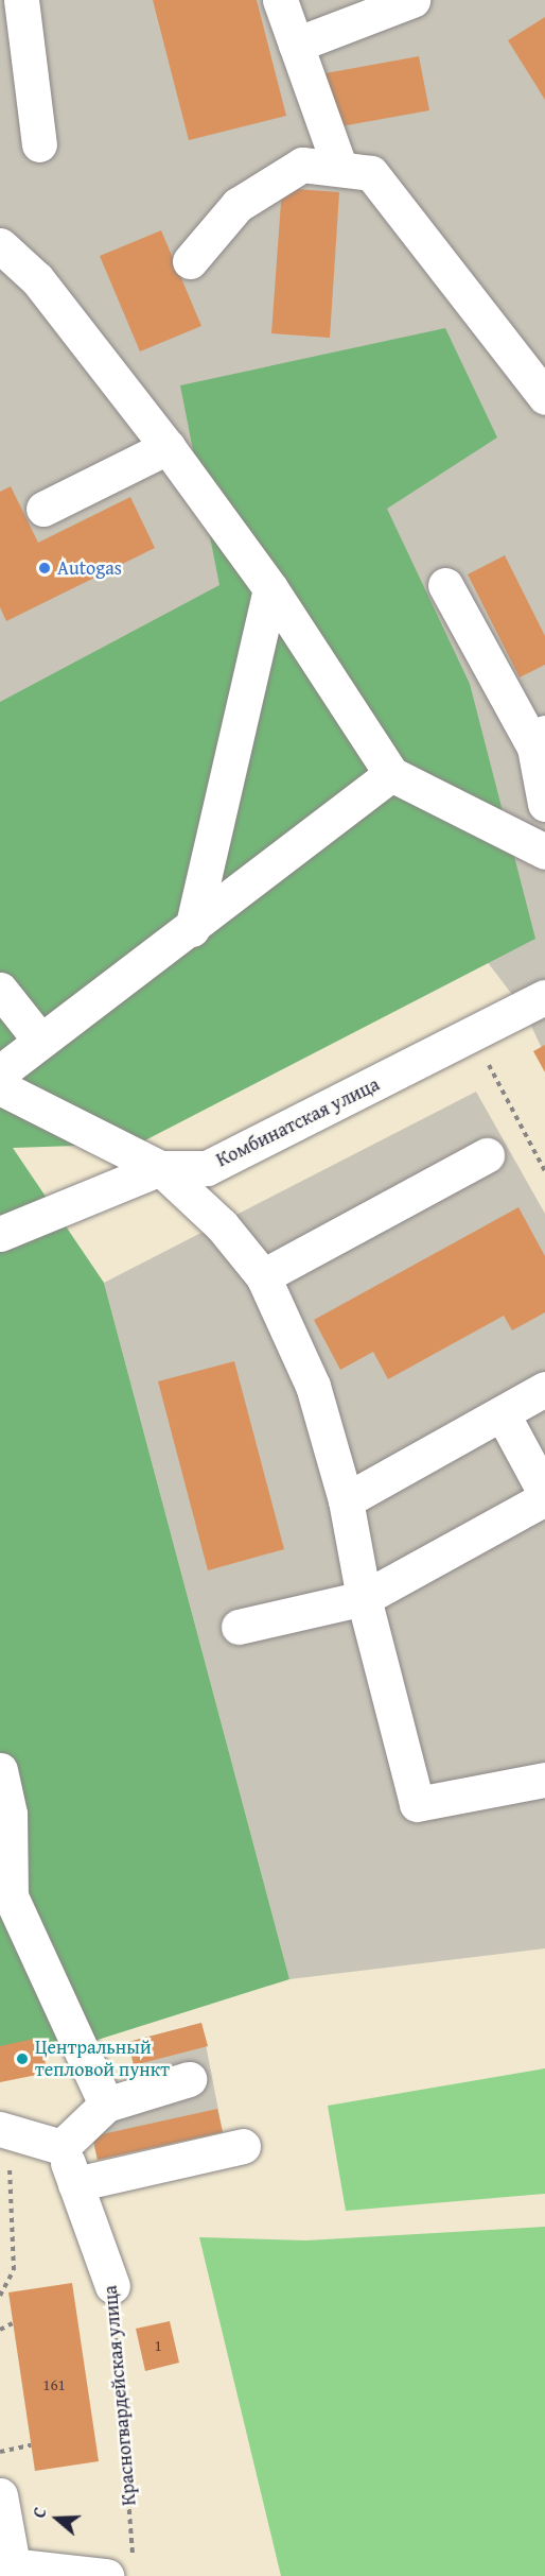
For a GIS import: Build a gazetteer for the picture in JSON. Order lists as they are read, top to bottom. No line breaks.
{"streets":{"street":["Комбинатская улица","Красногвардейская улица"]},"places":["Autogas","Центральный тепловой пункт"],"house_numbers":["1","161"],"north":"left"}
